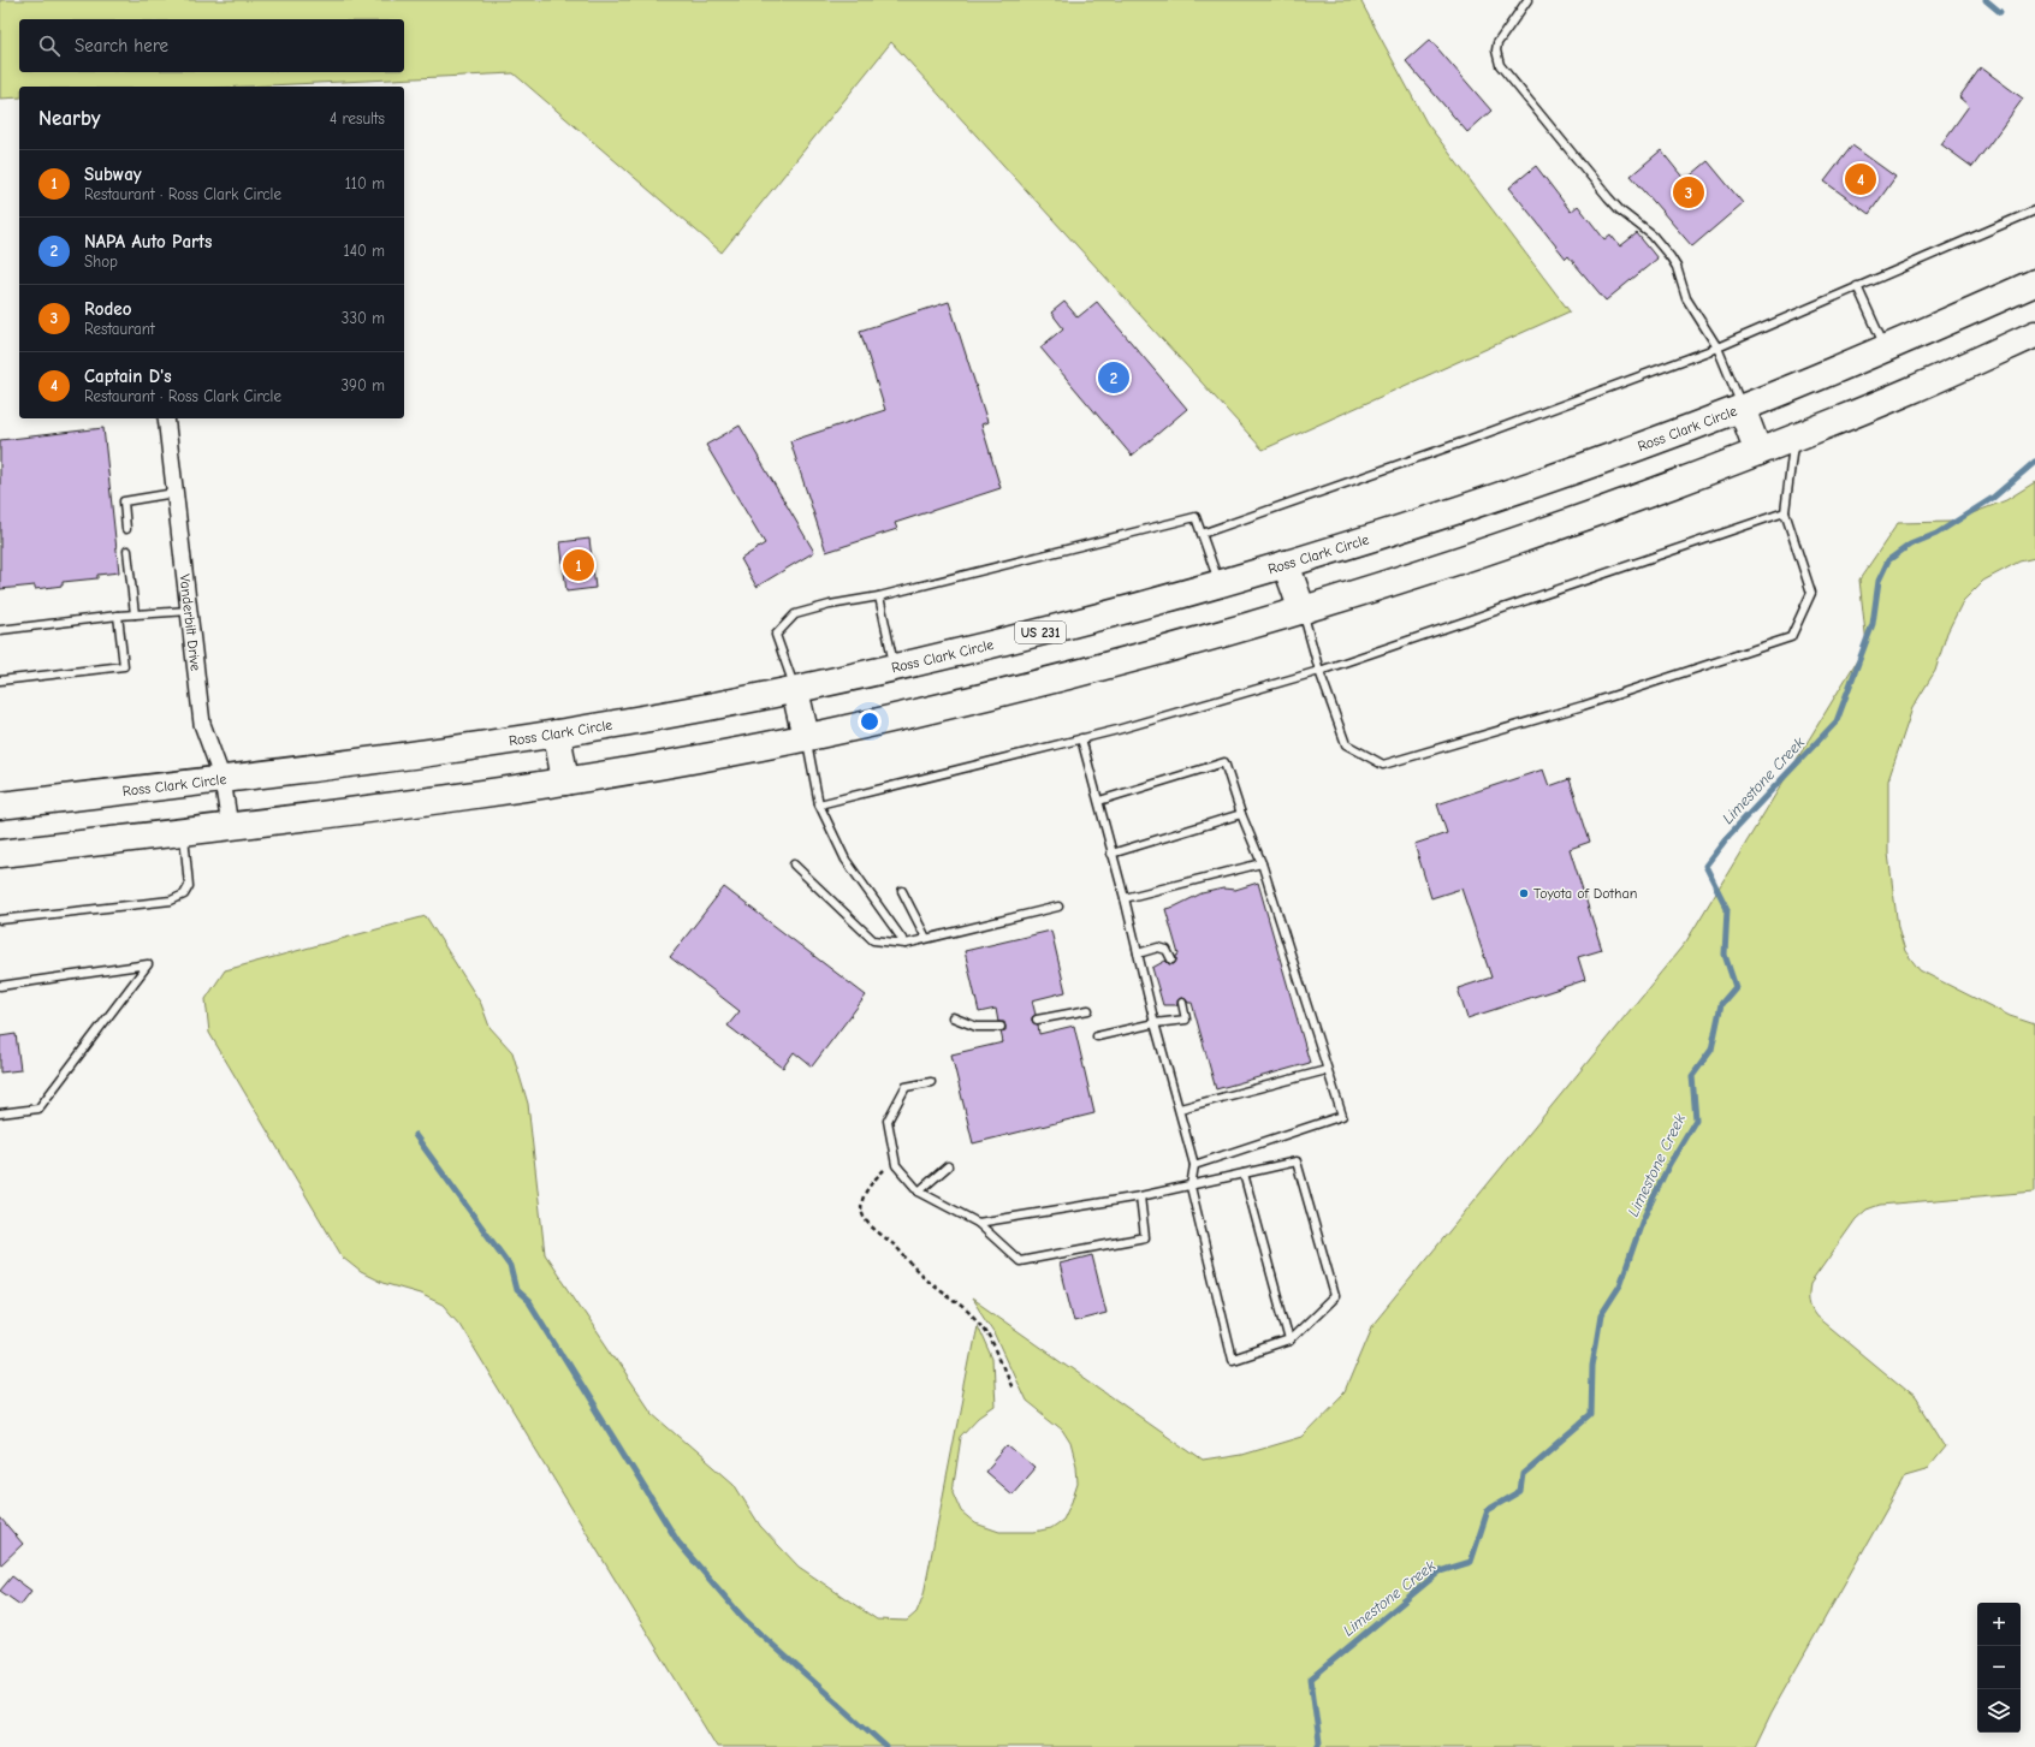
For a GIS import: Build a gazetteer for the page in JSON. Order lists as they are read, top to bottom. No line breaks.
{"streets":{"highway":["Ross Clark Circle","US 231"],"street":["Vanderbilt Drive"]},"crossings":[["Ross Clark Circle","Vanderbilt Drive"]],"water":["Limestone Creek"],"places":["Toyota of Dothan"],"page":{"search":"Search here","heading":["Nearby","4 results"],"list":[{"mark":"1","name":"Subway","note":"Restaurant · Ross Clark Circle","value":"110 m"},{"mark":"2","name":"NAPA Auto Parts","note":"Shop","value":"140 m"},{"mark":"3","name":"Rodeo","note":"Restaurant","value":"330 m"},{"mark":"4","name":"Captain D's","note":"Restaurant · Ross Clark Circle","value":"390 m"}],"pins":["4","3","2","1"],"map_buttons":["+","−"]}}
